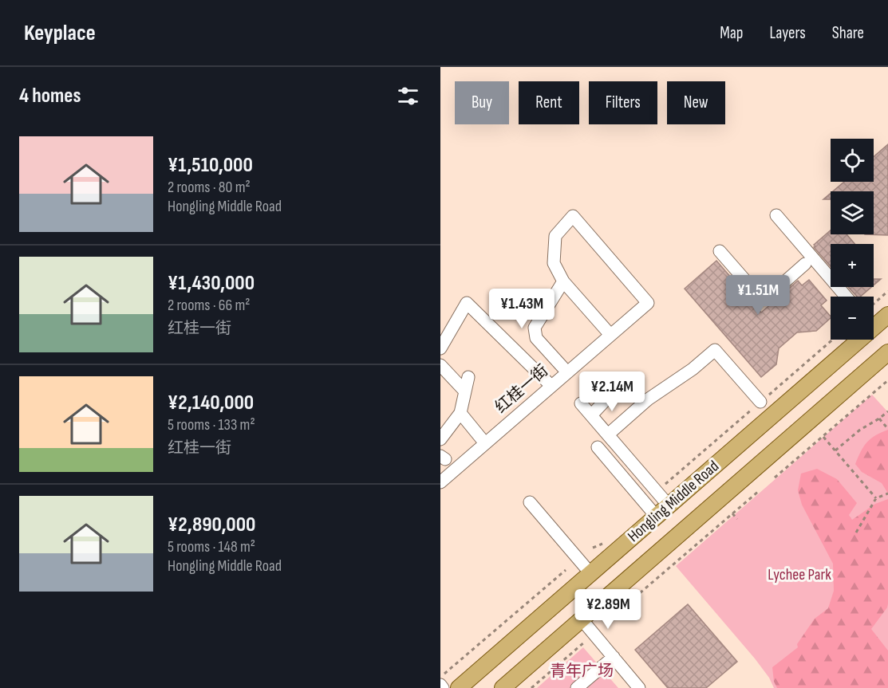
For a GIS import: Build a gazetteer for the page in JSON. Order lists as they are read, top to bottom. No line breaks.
{"streets":{"main road":["Hongling Middle Road"],"street":["红桂一街"]},"parks":["Lychee Park","青年广场"],"page":{"header":"Keyplace","nav":["Map","Layers","Share"],"heading":"4 homes","chip":["Buy","Rent","Filters","New"],"list":[{"name":"¥1,510,000","note":"2 rooms · 80 m² · Hongling Middle Road"},{"name":"¥1,430,000","note":"2 rooms · 66 m² · 红桂一街"},{"name":"¥2,140,000","note":"5 rooms · 133 m² · 红桂一街"},{"name":"¥2,890,000","note":"5 rooms · 148 m² · Hongling Middle Road"}],"map_buttons":["+","−"],"price":["¥1.51M","¥1.43M","¥2.14M","¥2.89M"]}}
